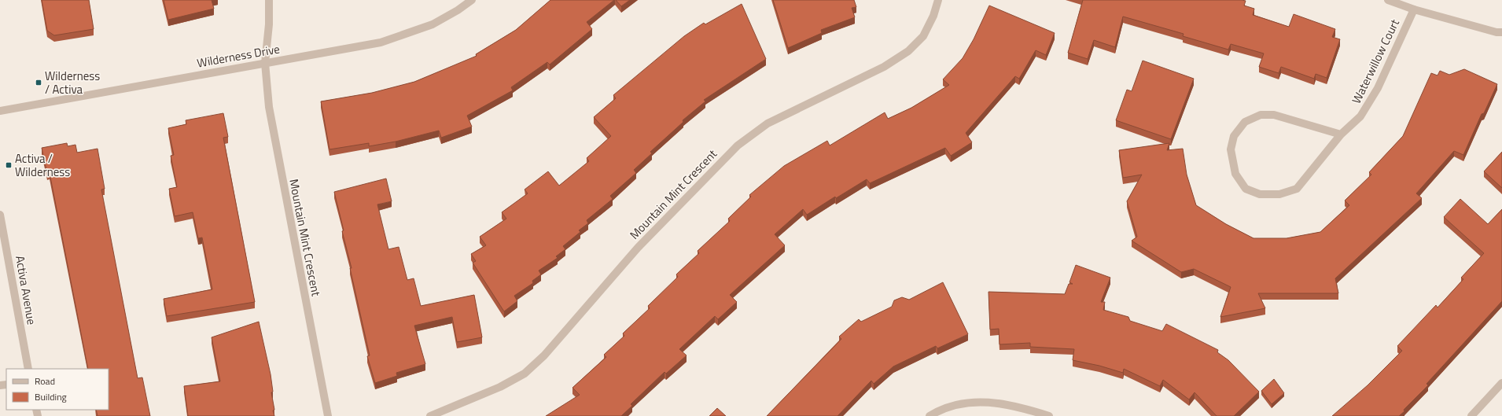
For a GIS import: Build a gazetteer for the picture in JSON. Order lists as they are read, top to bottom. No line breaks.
{"streets":{"street":["Wilderness Drive","Waterwillow Court","Mountain Mint Crescent","Activa Avenue"]},"crossings":[["Wilderness Drive","Mountain Mint Crescent"]],"places":{"transit":["Wilderness / Activa","Activa / Wilderness"]},"legend":["Road","Building"]}
